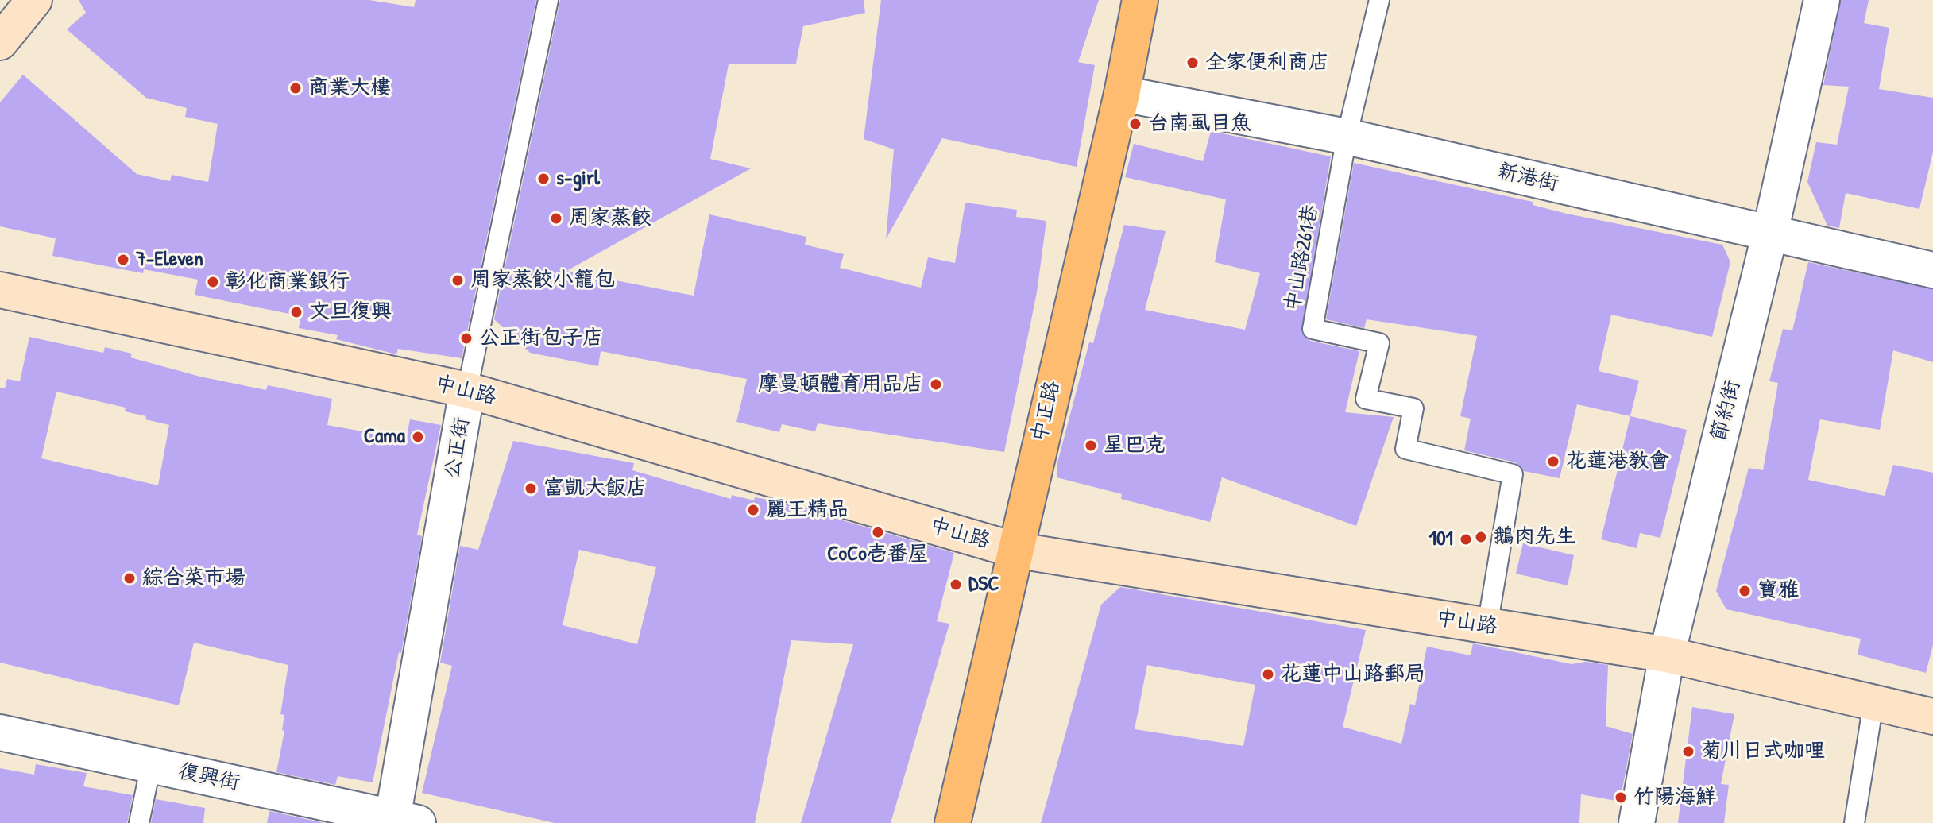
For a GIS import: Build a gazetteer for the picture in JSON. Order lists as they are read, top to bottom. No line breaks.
{"streets":{"main road":["中正路"],"street":["新港街","中山路","節約街","公正街","復興街"],"lane":["中山路261巷"]},"crossings":[["新港街","中山路261巷"],["新港街","節約街"],["新港街","中正路"],["中山路261巷","中山路"],["中山路","節約街"],["中山路","中正路"],["中山路","公正街"],["公正街","復興街"]],"places":["全家便利商店","商業大樓","台南虱目魚","s-girl","周家蒸餃","7-Eleven","周家蒸餃小籠包","彰化商業銀行","文旦復興","公正街包子店","摩曼頓體育用品店","Cama","星巴克","花蓮港教會","富凱大飯店","麗王精品","CoCo壱番屋","鵝肉先生","101","綜合菜市場","DSC","寶雅","花蓮中山路郵局","菊川日式咖哩","竹陽海鮮"]}
